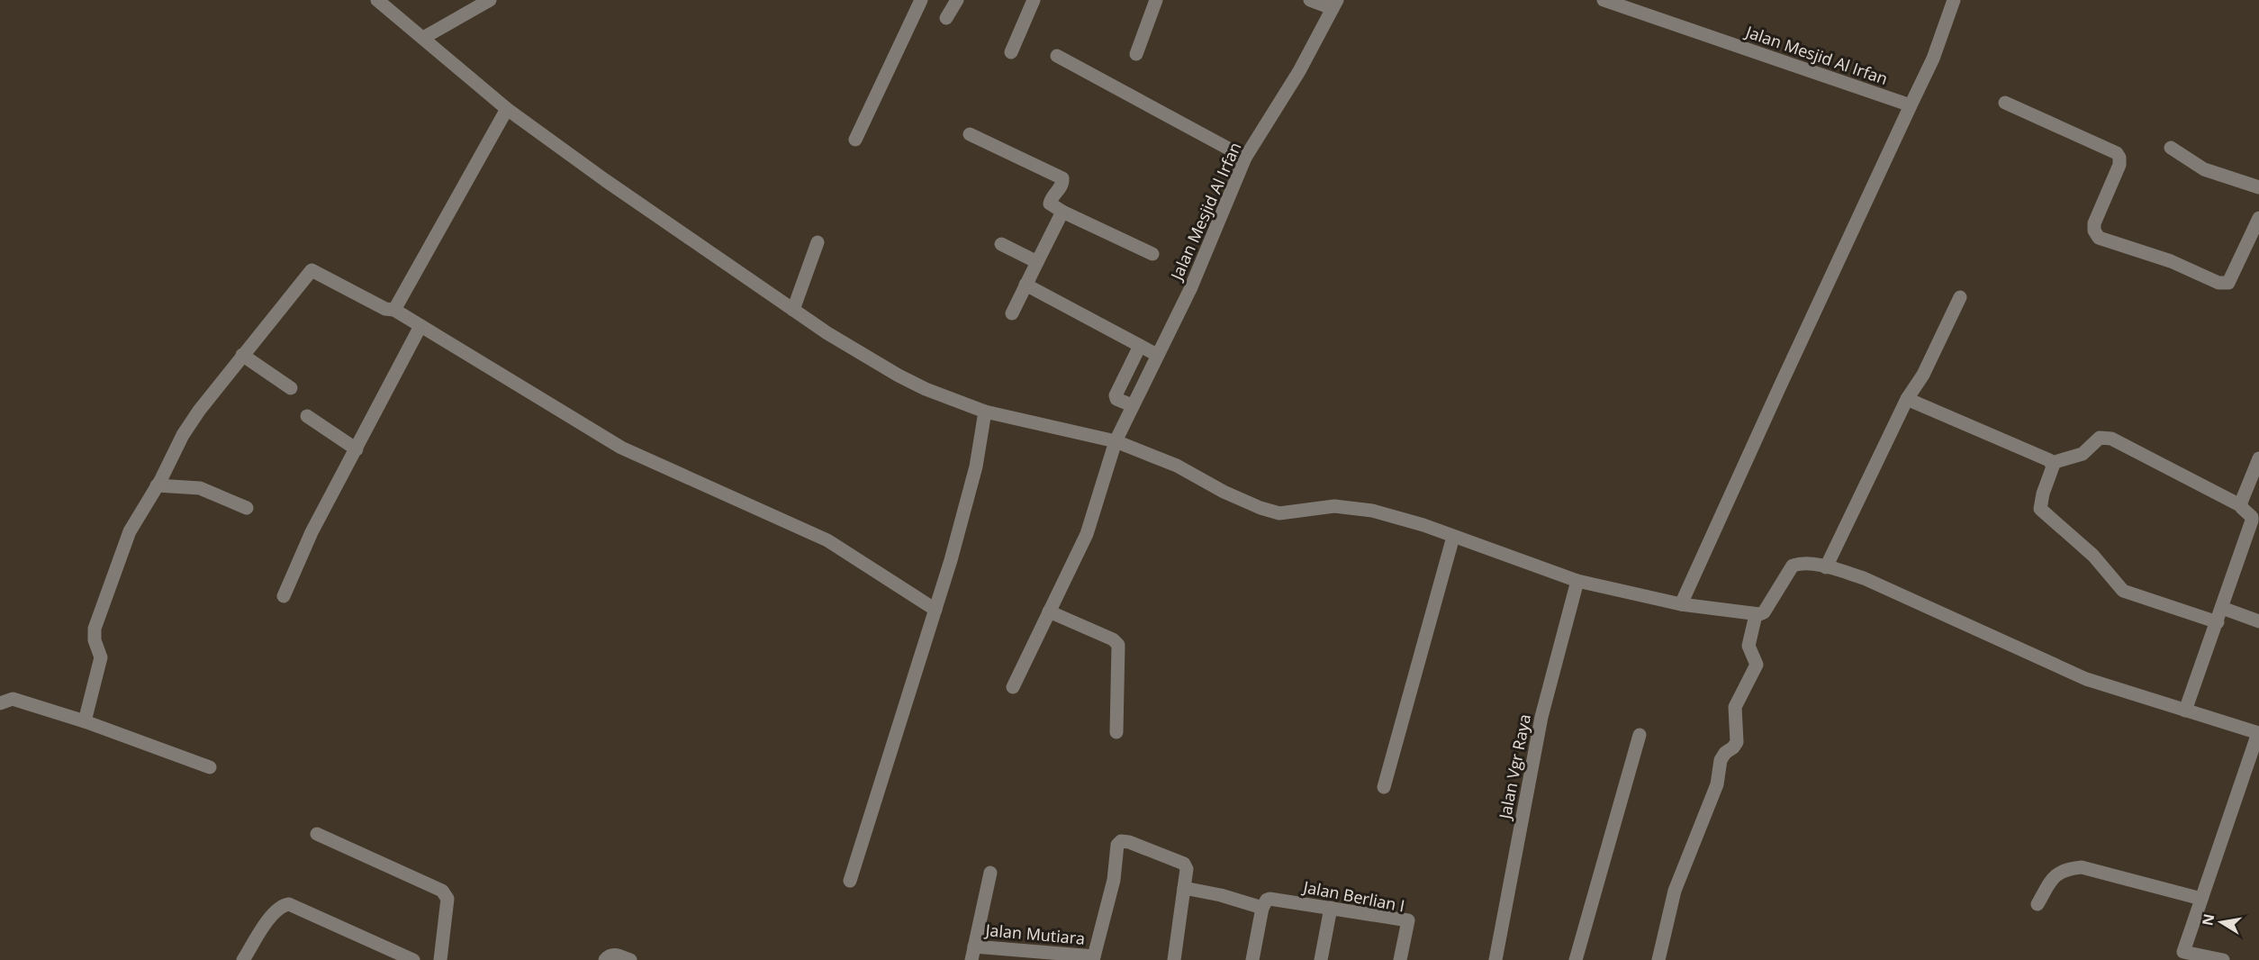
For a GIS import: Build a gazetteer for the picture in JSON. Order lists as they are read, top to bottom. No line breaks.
{"streets":{"street":["Jalan Mesjid Al Irfan","Jalan Vgr Raya","Jalan Berlian I","Jalan Mutiara"]},"north":"left"}
